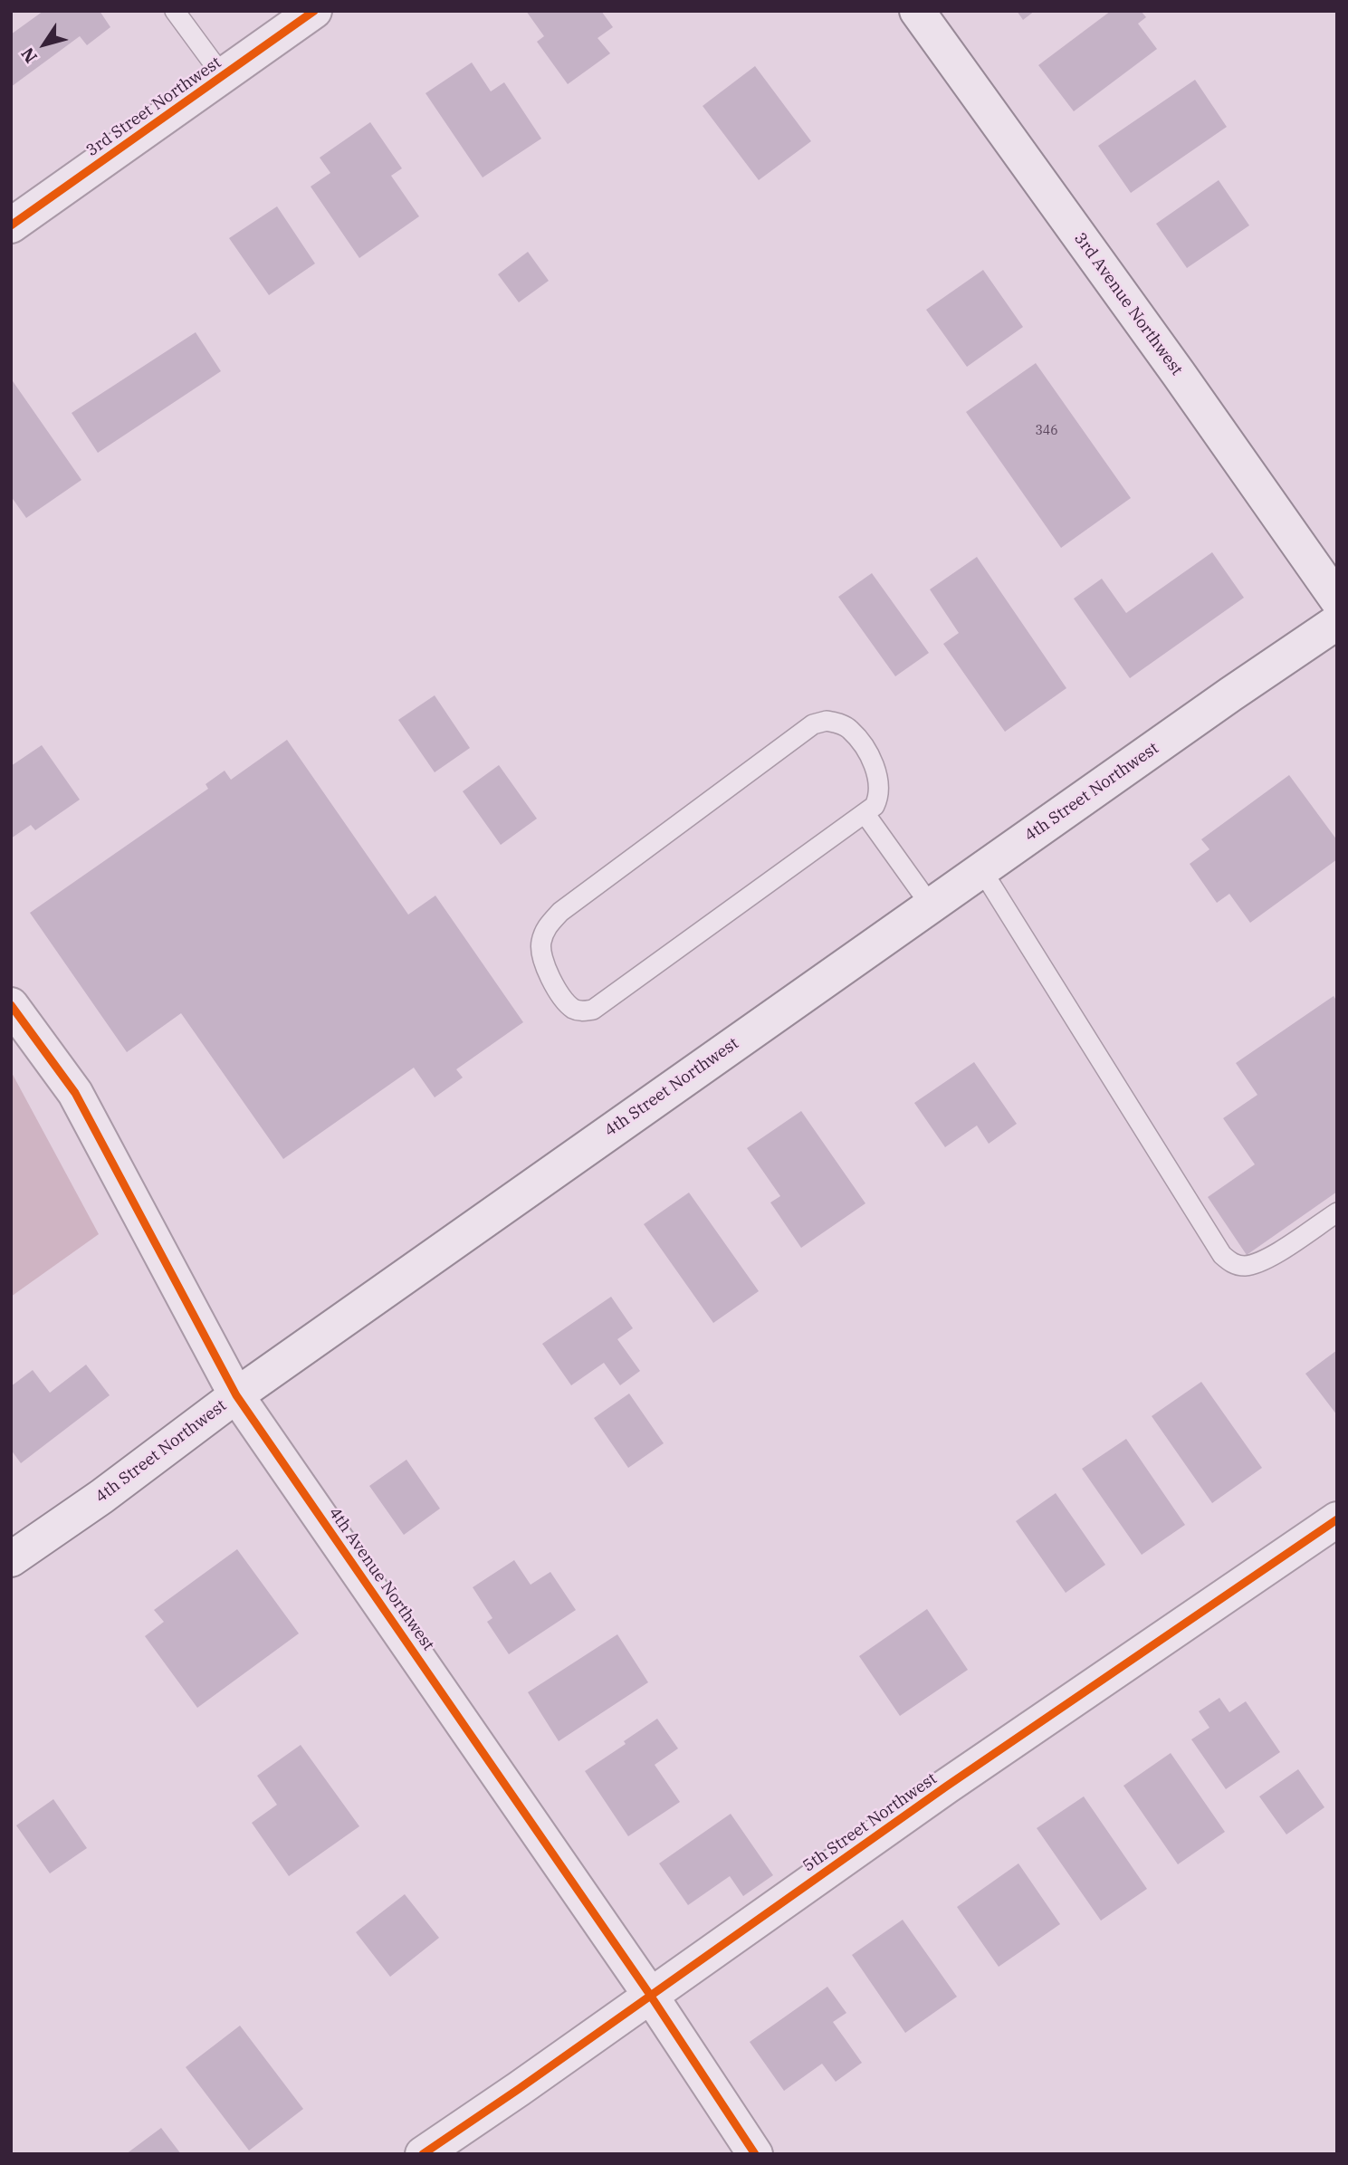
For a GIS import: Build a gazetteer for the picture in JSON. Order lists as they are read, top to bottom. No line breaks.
{"streets":{"street":["3rd Street Northwest","3rd Avenue Northwest","4th Street Northwest","4th Avenue Northwest","5th Street Northwest"]},"crossings":[["4th Street Northwest","4th Avenue Northwest"],["4th Avenue Northwest","5th Street Northwest"]],"house_numbers":["346"],"north":"bottom left"}
